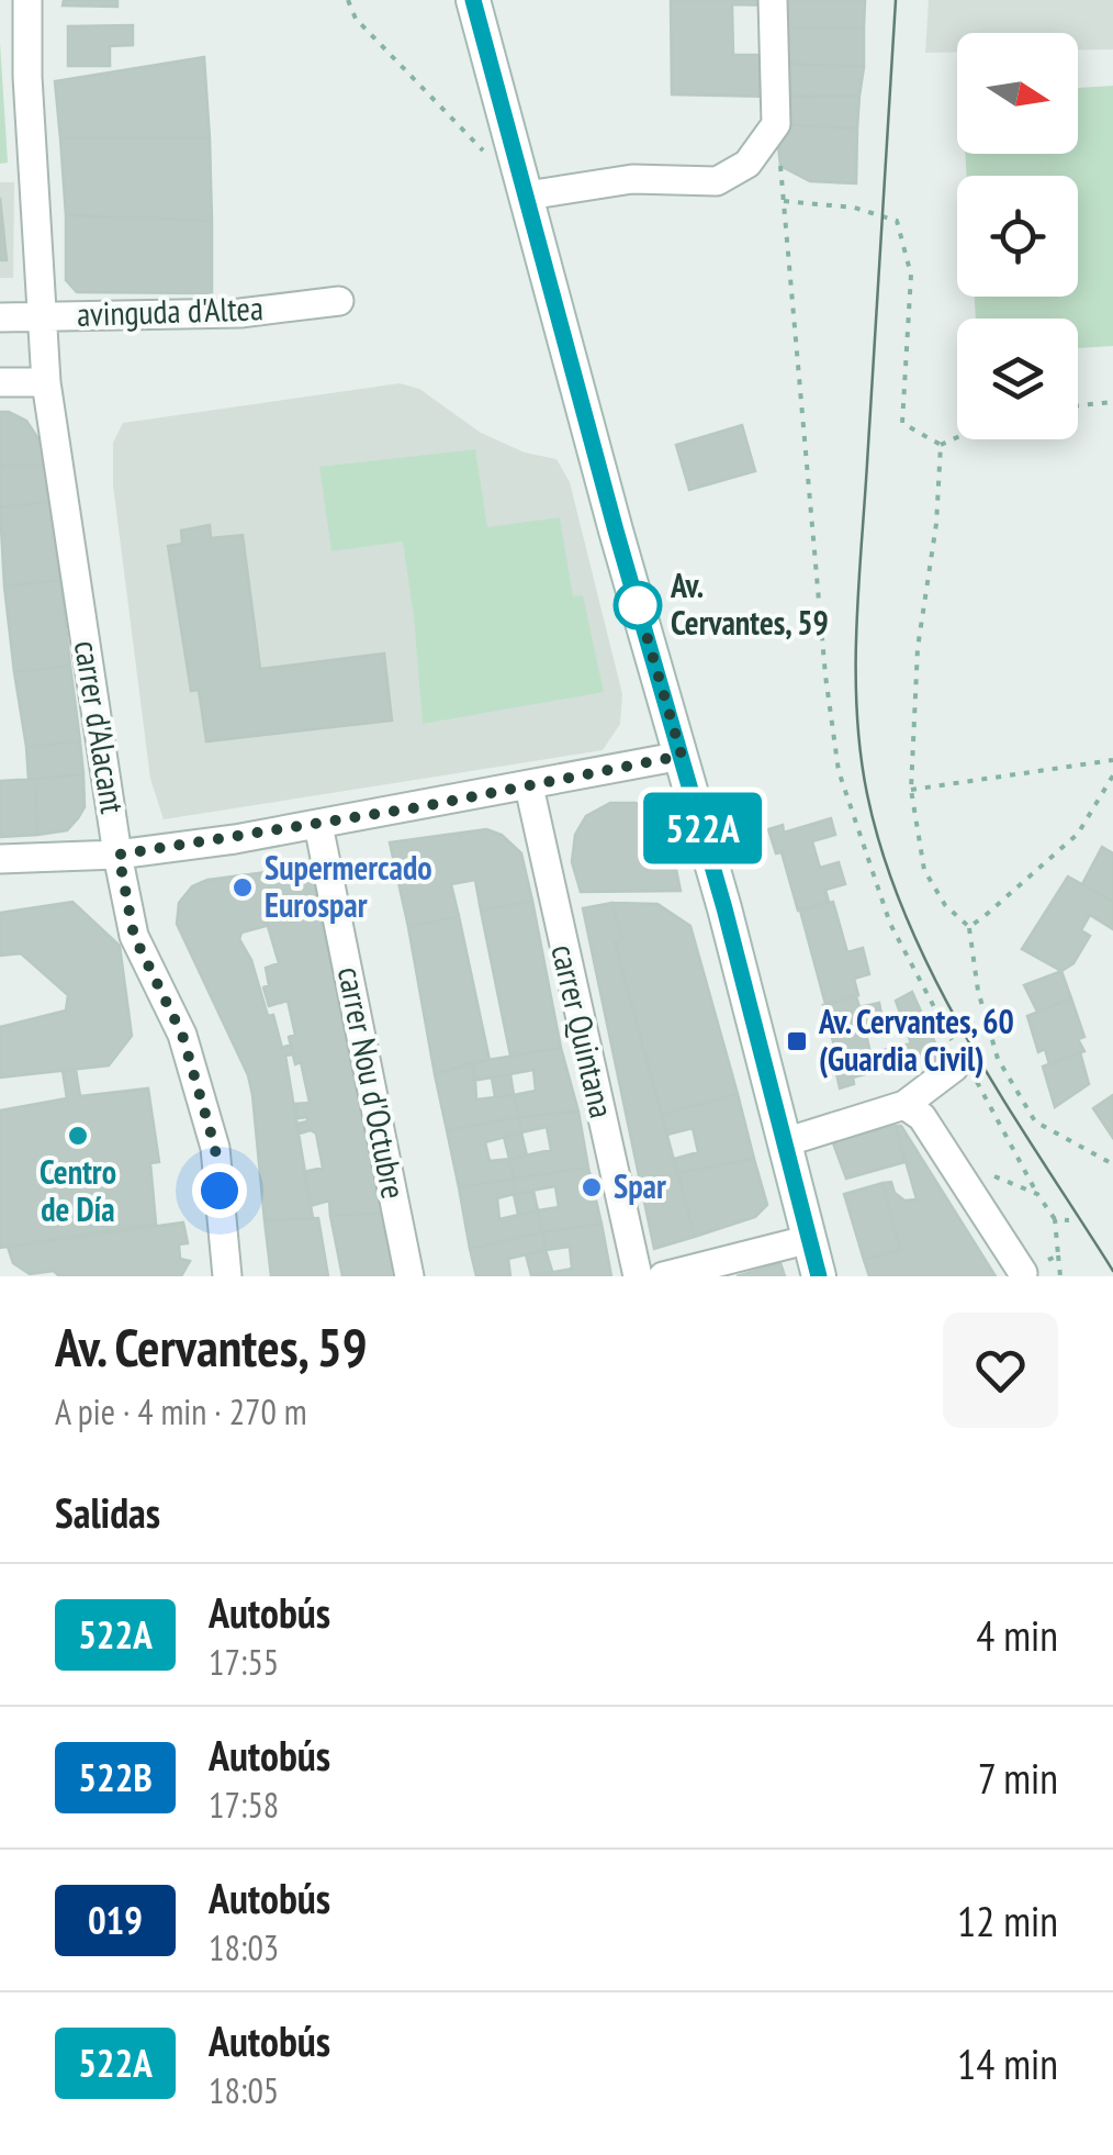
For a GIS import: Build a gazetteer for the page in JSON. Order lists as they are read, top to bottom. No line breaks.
{"streets":{"street":["avinguda d'Altea","carrer d'Alacant","carrer Quintana","carrer Nou d'Octubre"]},"crossings":[["avinguda d'Altea","carrer d'Alacant"]],"places":{"other":["Av. Cervantes, 59","Supermercado Eurospar","Centro de Día","Spar"],"transit":["Av. Cervantes, 60 (Guardia Civil)"]},"lines":["bus line 522A"],"north":"right","page":{"on_map":"522A","heading":[["Av. Cervantes, 59","A pie · 4 min · 270 m"],"Salidas"],"list":[{"mark":"522A","name":"Autobús","note":"17:55","value":"4 min"},{"mark":"522B","name":"Autobús","note":"17:58","value":"7 min"},{"mark":"019","name":"Autobús","note":"18:03","value":"12 min"},{"mark":"522A","name":"Autobús","note":"18:05","value":"14 min"}]}}
